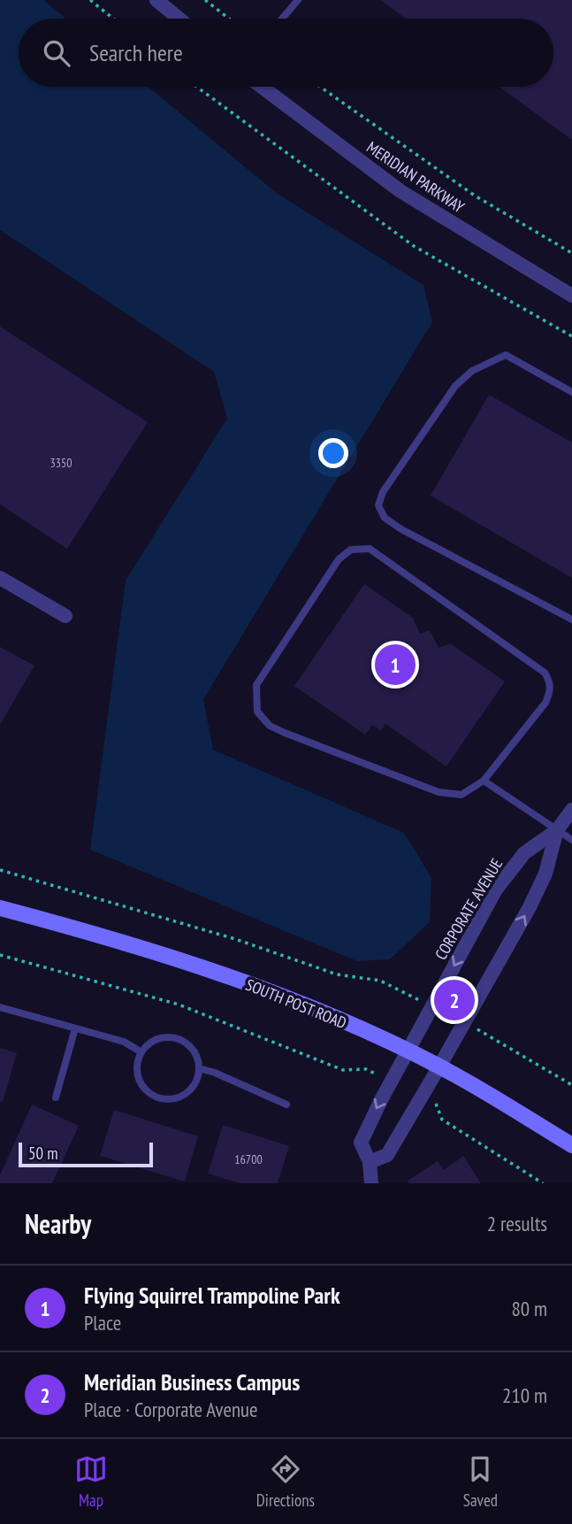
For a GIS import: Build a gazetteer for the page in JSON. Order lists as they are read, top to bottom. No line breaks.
{"streets":{"street":["MERIDIAN PARKWAY","CORPORATE AVENUE","SOUTH POST ROAD"]},"crossings":[["CORPORATE AVENUE","SOUTH POST ROAD"]],"house_numbers":["3350","16700"],"scale_bar":"50 m","page":{"search":"Search here","pins":["1","2"],"scale":"50 m","heading":["Nearby","2 results"],"list":[{"mark":"1","name":"Flying Squirrel Trampoline Park","note":"Place","value":"80 m"},{"mark":"2","name":"Meridian Business Campus","note":"Place · Corporate Avenue","value":"210 m"}],"nav":["Map","Directions","Saved"]}}
